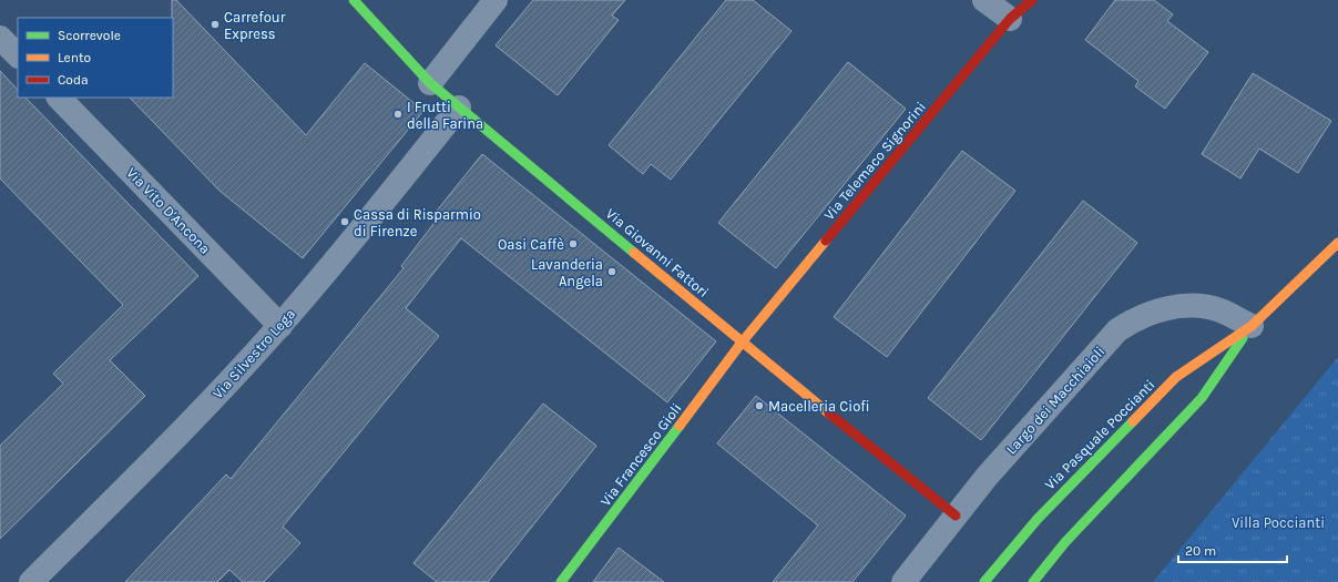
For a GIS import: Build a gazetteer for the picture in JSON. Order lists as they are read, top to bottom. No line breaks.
{"streets":{"street":["Via Telemaco Signorini","Via Vito D'Ancona","Via Giovanni Fattori","Via Silvestro Lega","Largo dei Macchiaioli","Via Pasquale Poccianti","Via Francesco Gioli"]},"crossings":[["Via Telemaco Signorini","Via Giovanni Fattori"],["Via Telemaco Signorini","Via Francesco Gioli"],["Via Vito D'Ancona","Via Silvestro Lega"],["Via Giovanni Fattori","Via Silvestro Lega"],["Via Giovanni Fattori","Largo dei Macchiaioli"],["Via Giovanni Fattori","Via Francesco Gioli"],["Largo dei Macchiaioli","Via Pasquale Poccianti"]],"parks":["Villa Poccianti"],"places":["Carrefour Express","I Frutti della Farina","Cassa di Risparmio di Firenze","Oasi Caffè","Lavanderia Angela","Macelleria Ciofi"],"legend":["Scorrevole","Lento","Coda"],"scale_bar":"20 m"}
